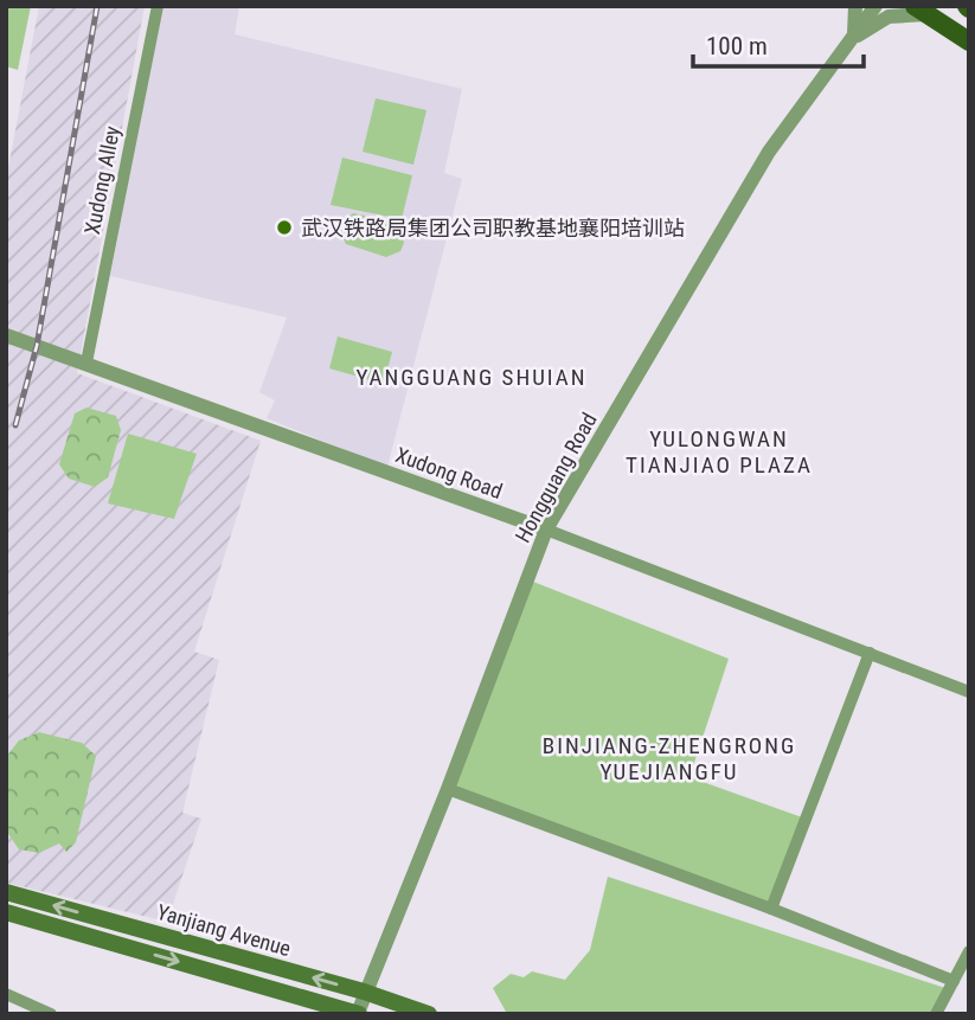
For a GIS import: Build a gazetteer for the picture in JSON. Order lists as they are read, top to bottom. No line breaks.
{"streets":{"main road":["Yanjiang Avenue"],"street":["Xudong Alley","Xudong Road","Hongguang Road"]},"crossings":[["Xudong Alley","Xudong Road"],["Xudong Road","Hongguang Road"],["Hongguang Road","Yanjiang Avenue"]],"districts":["YANGGUANG SHUIAN","YULONGWAN TIANJIAO PLAZA","BINJIANG-ZHENGRONG YUEJIANGFU"],"places":["武汉铁路局集团公司职教基地襄阳培训站"],"scale_bar":"100 m"}
